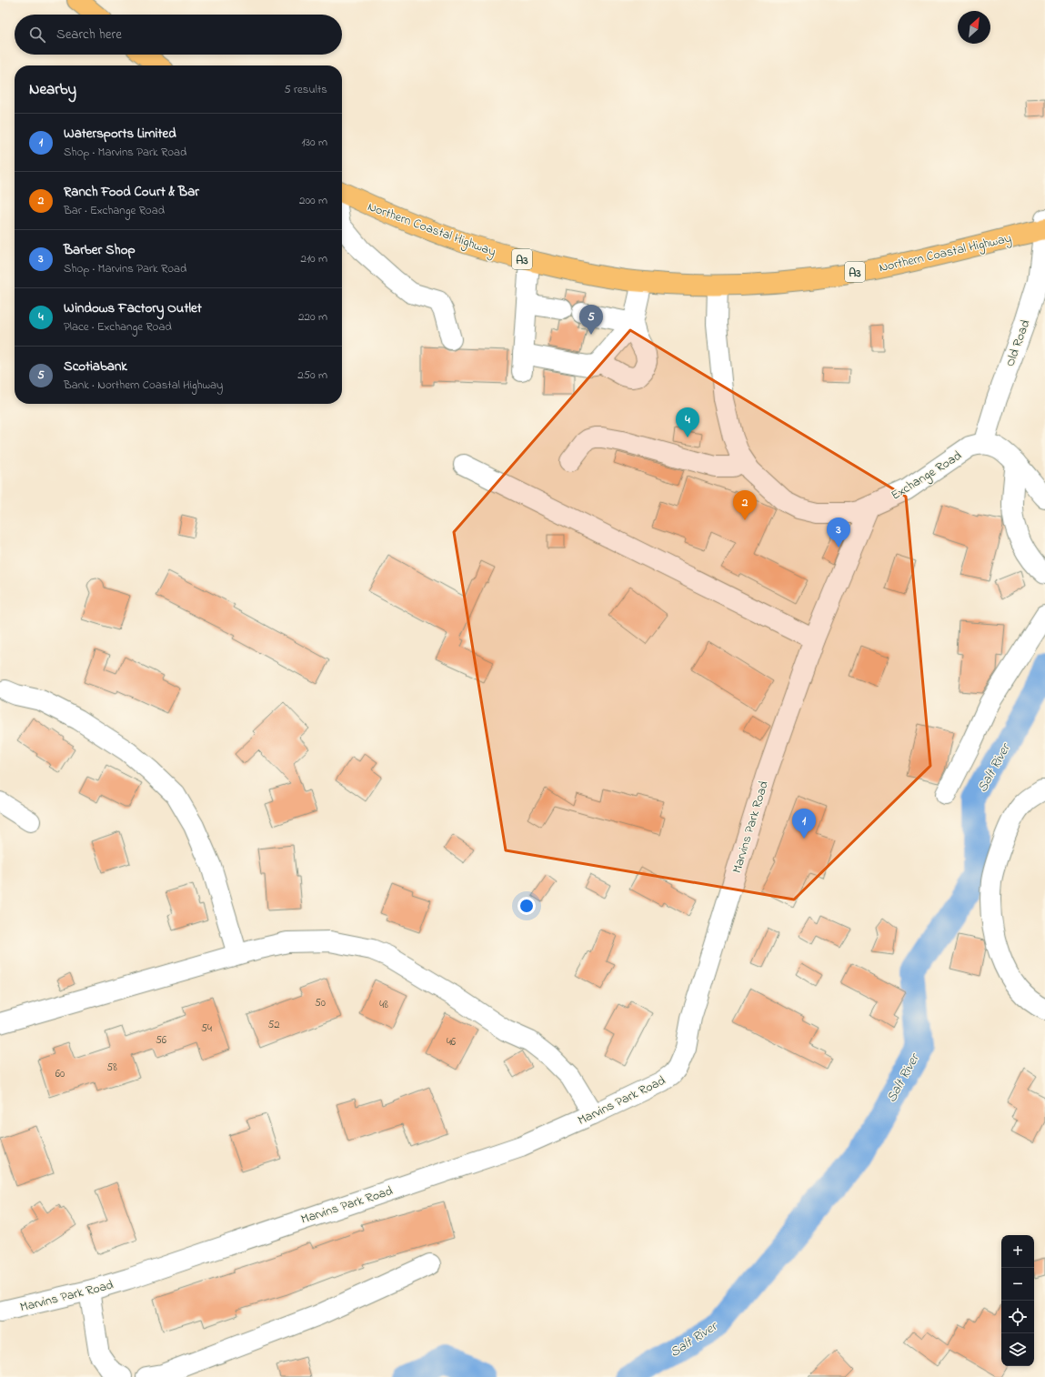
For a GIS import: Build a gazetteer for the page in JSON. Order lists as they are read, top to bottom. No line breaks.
{"streets":{"main road":["Northern Coastal Highway","A3"],"street":["Old Road","Exchange Road","Marvins Park Road"]},"crossings":[["Northern Coastal Highway","Exchange Road"],["Old Road","Exchange Road"],["Exchange Road","Marvins Park Road"]],"water":["Salt River"],"house_numbers":["50","48","52","54","56","46","58","60"],"north":"top right","page":{"search":"Search here","heading":["Nearby","5 results"],"list":[{"mark":"1","name":"Watersports Limited","note":"Shop · Marvins Park Road","value":"130 m"},{"mark":"2","name":"Ranch Food Court & Bar","note":"Bar · Exchange Road","value":"200 m"},{"mark":"3","name":"Barber Shop","note":"Shop · Marvins Park Road","value":"210 m"},{"mark":"4","name":"Windows Factory Outlet","note":"Place · Exchange Road","value":"220 m"},{"mark":"5","name":"Scotiabank","note":"Bank · Northern Coastal Highway","value":"250 m"}],"pins":["5","4","2","3","1"],"map_buttons":["+","−"]}}
